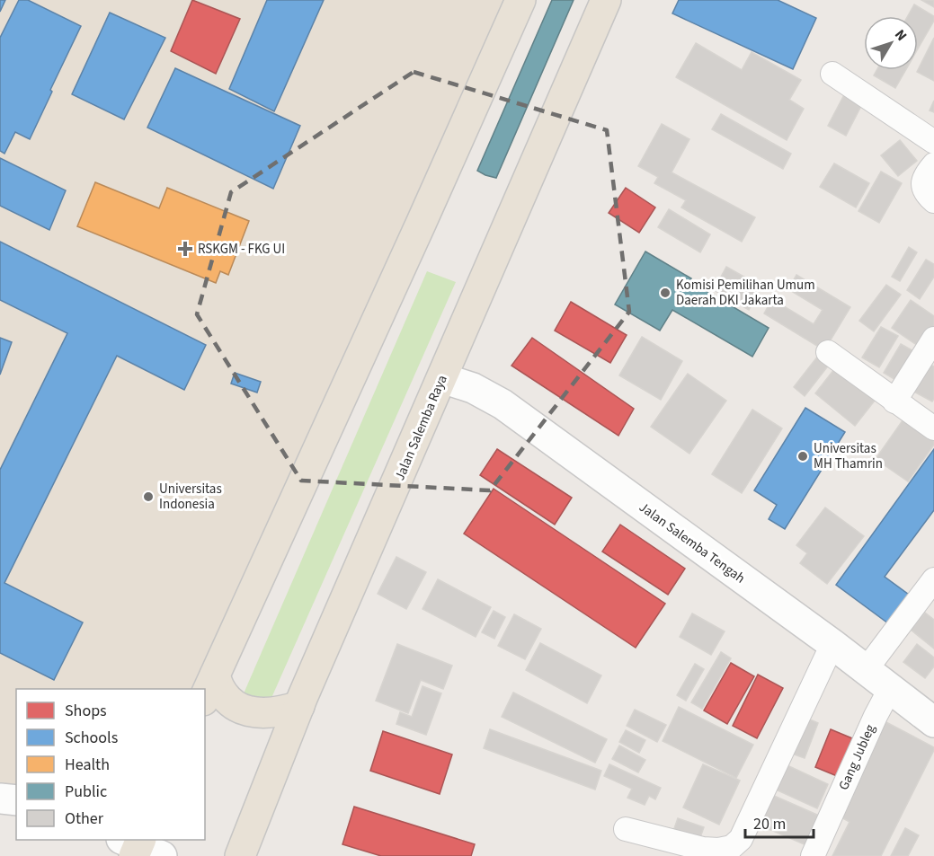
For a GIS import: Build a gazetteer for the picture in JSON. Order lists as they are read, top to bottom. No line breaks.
{"streets":{"main road":["Jalan Salemba Raya","Jalan Salemba Tengah"],"street":["Gang Jubleg"]},"crossings":[["Jalan Salemba Raya","Jalan Salemba Tengah"],["Jalan Salemba Tengah","Gang Jubleg"]],"places":{"health":["RSKGM - FKG UI"],"other":["Komisi Pemilihan Umum Daerah DKI Jakarta","Universitas MH Thamrin","Universitas Indonesia"]},"legend":["Shops","Schools","Health","Public","Other"],"scale_bar":"20 m","north":"top right"}
